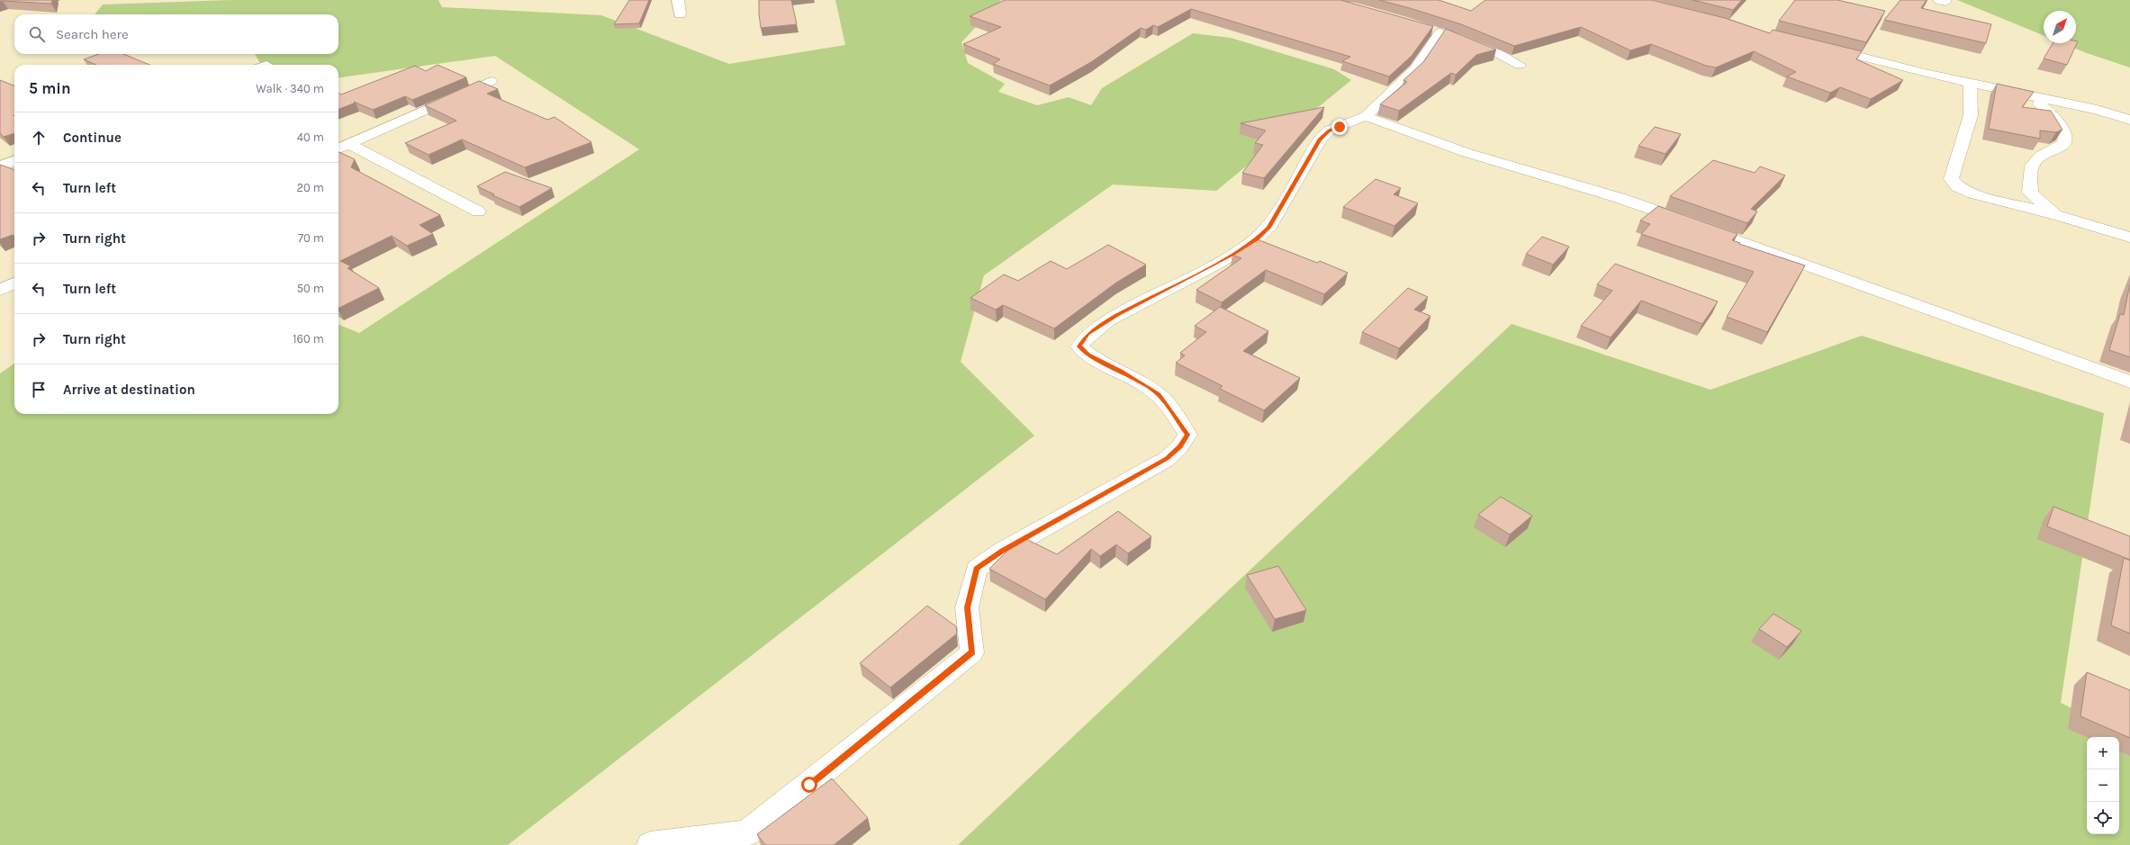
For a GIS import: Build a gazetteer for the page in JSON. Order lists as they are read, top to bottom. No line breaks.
{"north":"top right","page":{"search":"Search here","heading":["5 min","Walk · 340 m"],"list":[["Continue","40 m"],["Turn left","20 m"],["Turn right","70 m"],["Turn left","50 m"],["Turn right","160 m"],"Arrive at destination"],"map_buttons":["+","−"]}}
